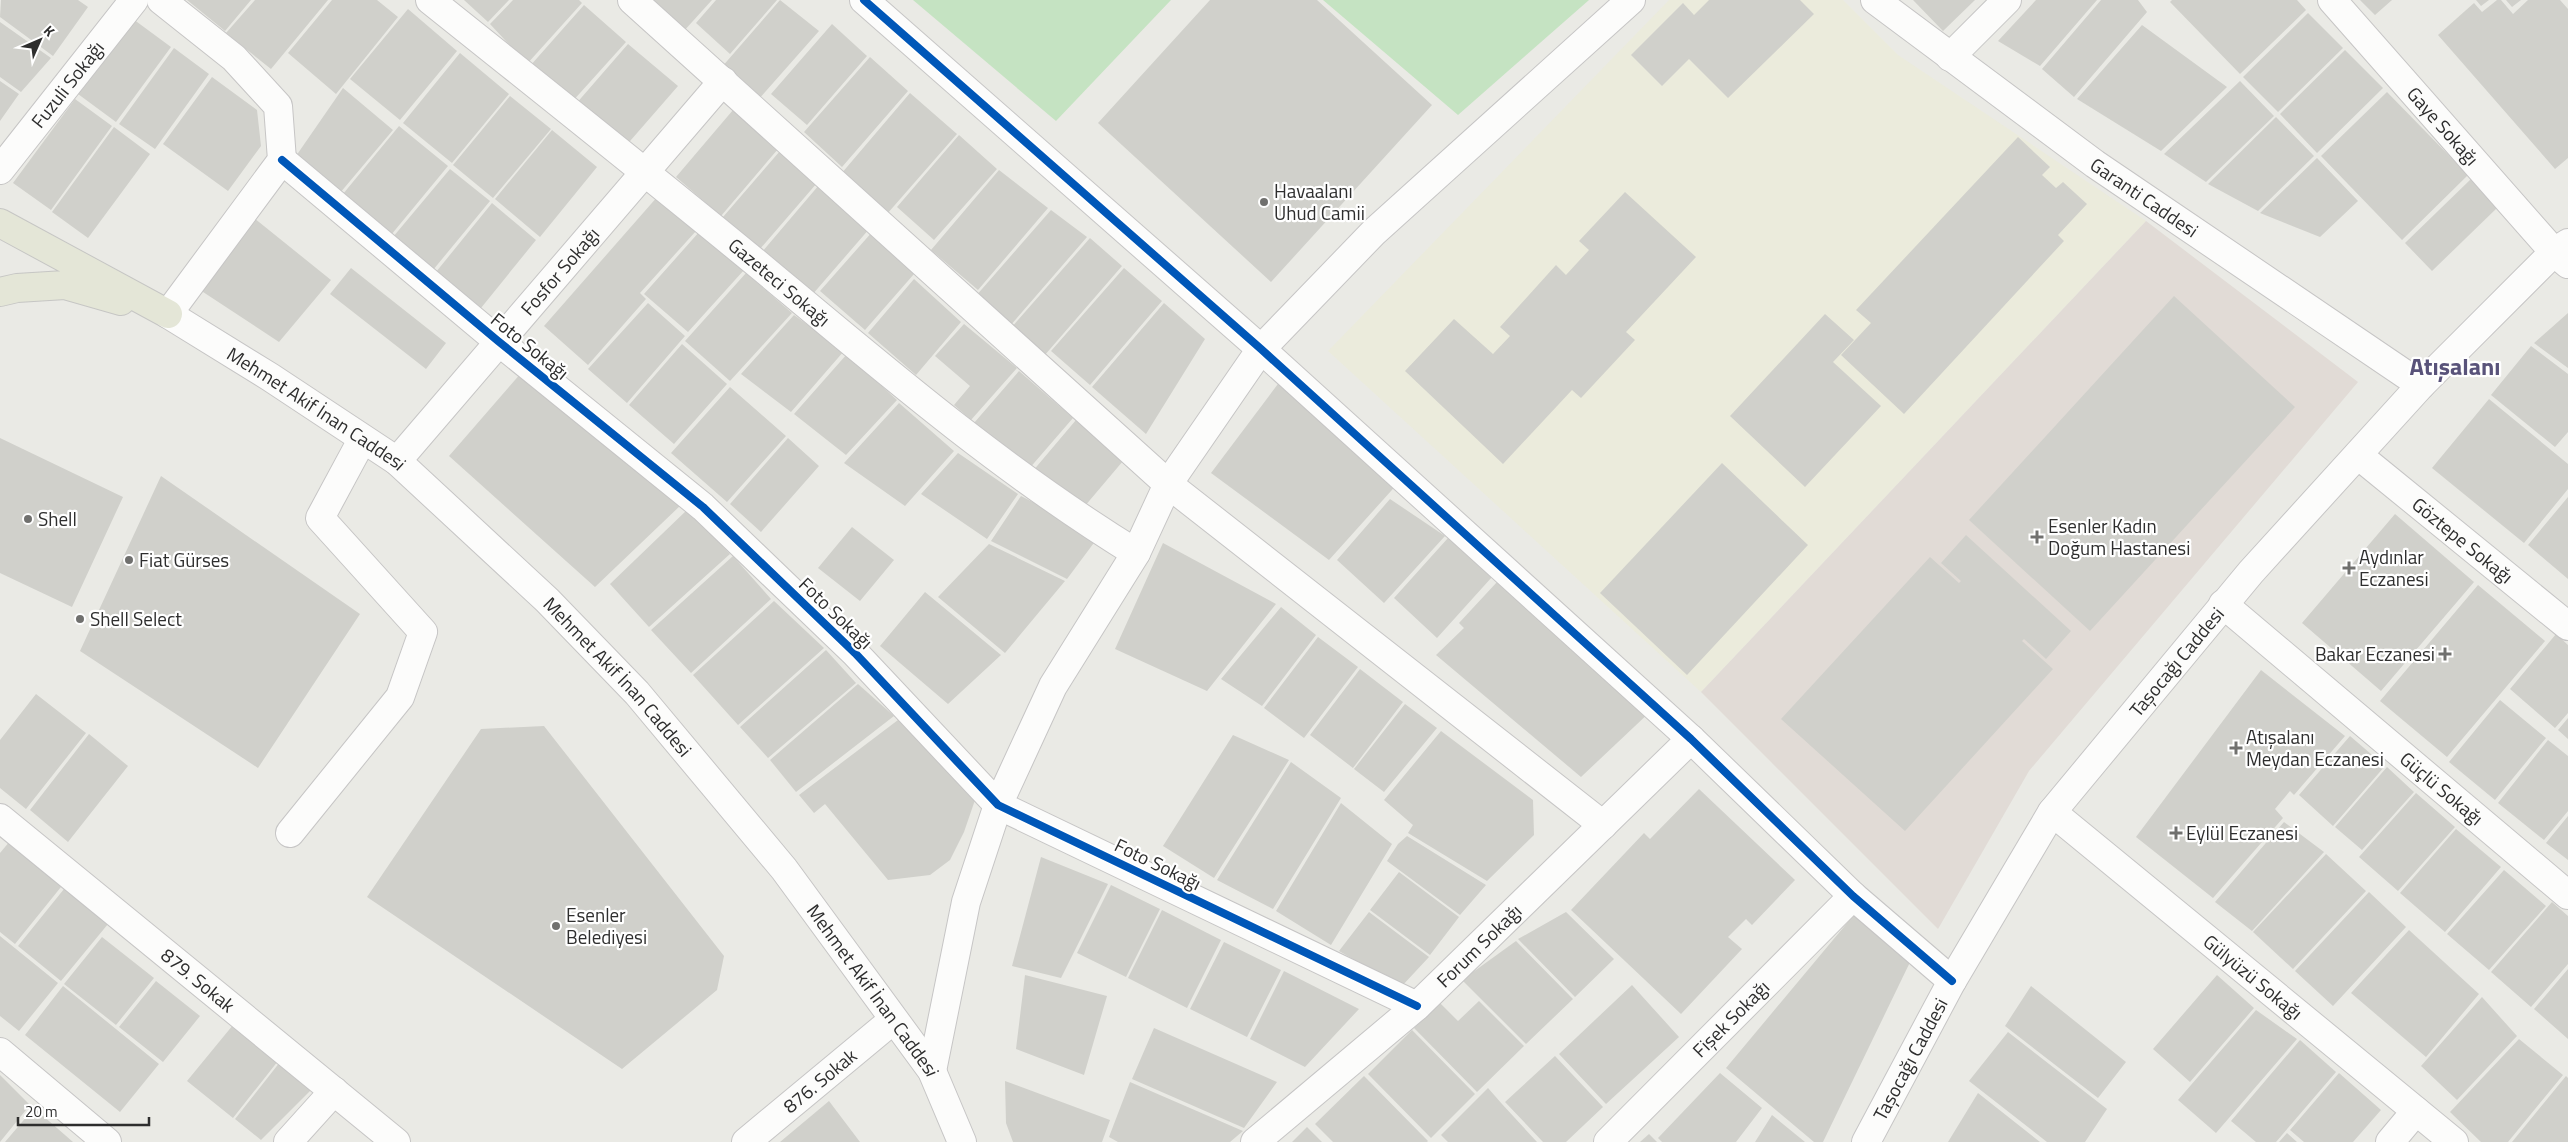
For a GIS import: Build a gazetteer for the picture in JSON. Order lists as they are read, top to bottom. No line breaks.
{"streets":{"street":["Fuzuli Sokağı","Gaye Sokağı","Garanti Caddesi","Fosfor Sokağı","Gazeteci Sokağı","Foto Sokağı","Mehmet Akif İnan Caddesi","Göztepe Sokağı","Taşocağı Caddesi","Güçlü Sokağı","Forum Sokağı","Gülyüzü Sokağı","879. Sokak","Fişek Sokağı","876. Sokak"]},"crossings":[["Gaye Sokağı","Taşocağı Caddesi"],["Garanti Caddesi","Taşocağı Caddesi"],["Fosfor Sokağı","Gazeteci Sokağı"],["Fosfor Sokağı","Foto Sokağı"],["Fosfor Sokağı","Mehmet Akif İnan Caddesi"],["Foto Sokağı","Forum Sokağı"],["Mehmet Akif İnan Caddesi","876. Sokak"],["Göztepe Sokağı","Taşocağı Caddesi"],["Taşocağı Caddesi","Güçlü Sokağı"],["Taşocağı Caddesi","Gülyüzü Sokağı"]],"districts":["Atışalanı"],"places":{"other":["Havaalanı Uhud Camii","Shell","Fiat Gürses","Shell Select","Esenler Belediyesi"],"health":["Esenler Kadın Doğum Hastanesi","Aydınlar Eczanesi","Bakar Eczanesi","Atışalanı Meydan Eczanesi","Eylül Eczanesi"]},"scale_bar":"20 m","north":"top right"}
